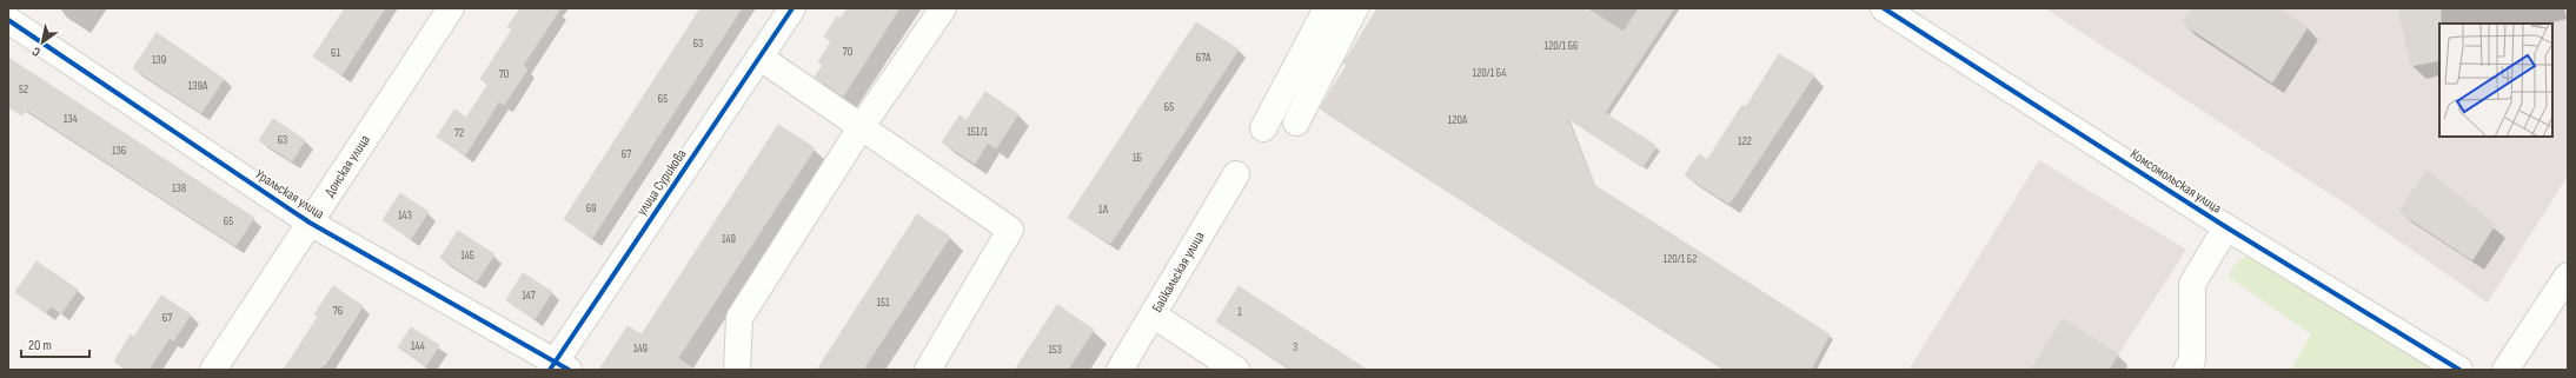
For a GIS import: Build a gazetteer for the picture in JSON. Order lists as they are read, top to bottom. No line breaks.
{"streets":{"street":["Донская улица","Комсомольская улица","улица Сурикова","Уральская улица","Байкальская улица"]},"crossings":[["Донская улица","Уральская улица"],["улица Сурикова","Уральская улица"]],"house_numbers":["63","120/1 Б6","70","61","67А","139","120/1 Б4","70","139А","52","65","65","134","120А","151/1","72","63","122","136","67","1Б","138","69","1А","143","65","149","145","120/1 Б2","147","151","76","1","67","144","3","149","153"],"scale_bar":"20 m","north":"bottom left"}
